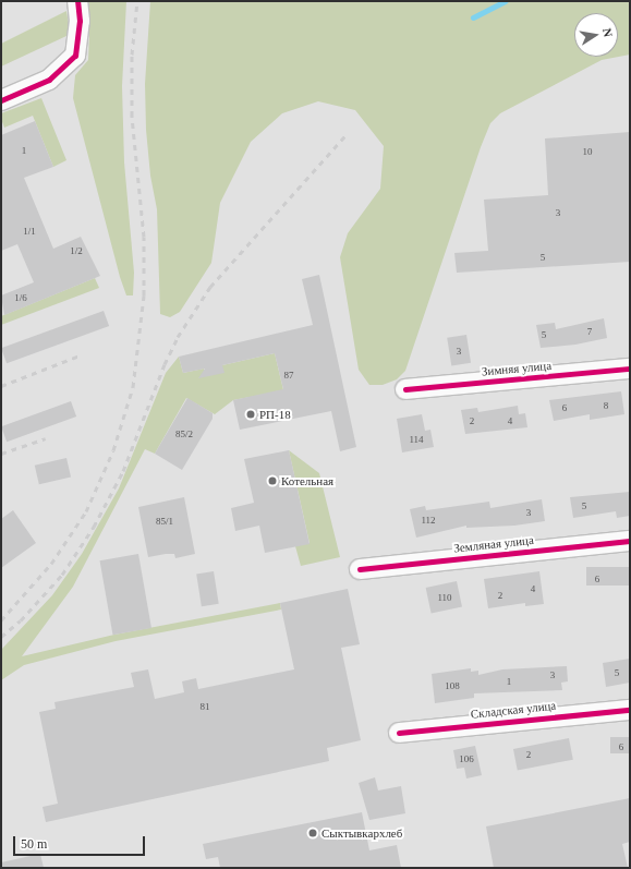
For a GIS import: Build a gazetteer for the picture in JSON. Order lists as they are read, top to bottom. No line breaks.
{"streets":{"street":["Зимняя улица","Земляная улица","Складская улица"]},"places":["РП-18","Котельная","Сыктывкархлеб"],"house_numbers":["1","10","3","1/1","1/2","5","1/6","7","5","3","87","8","6","2","4","85/2","114","5","3","112","85/1","6","4","2","110","5","3","1","108","81","6","2","106"],"scale_bar":"50 m","north":"right"}
